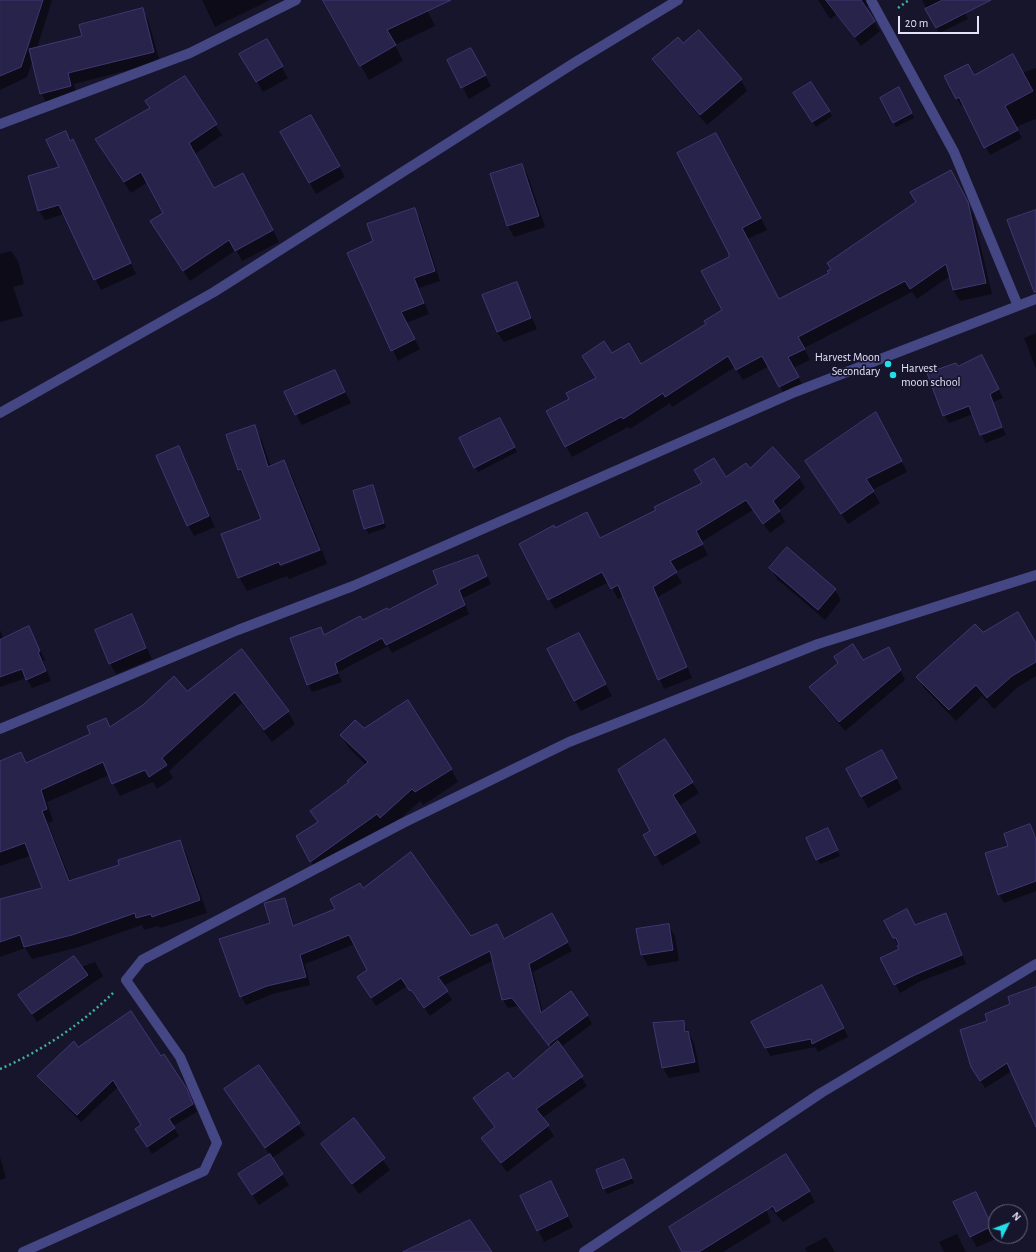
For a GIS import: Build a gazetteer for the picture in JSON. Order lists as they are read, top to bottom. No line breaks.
{"places":["Harvest Moon Secondary","Harvest moon school"],"scale_bar":"20 m","north":"top right"}
